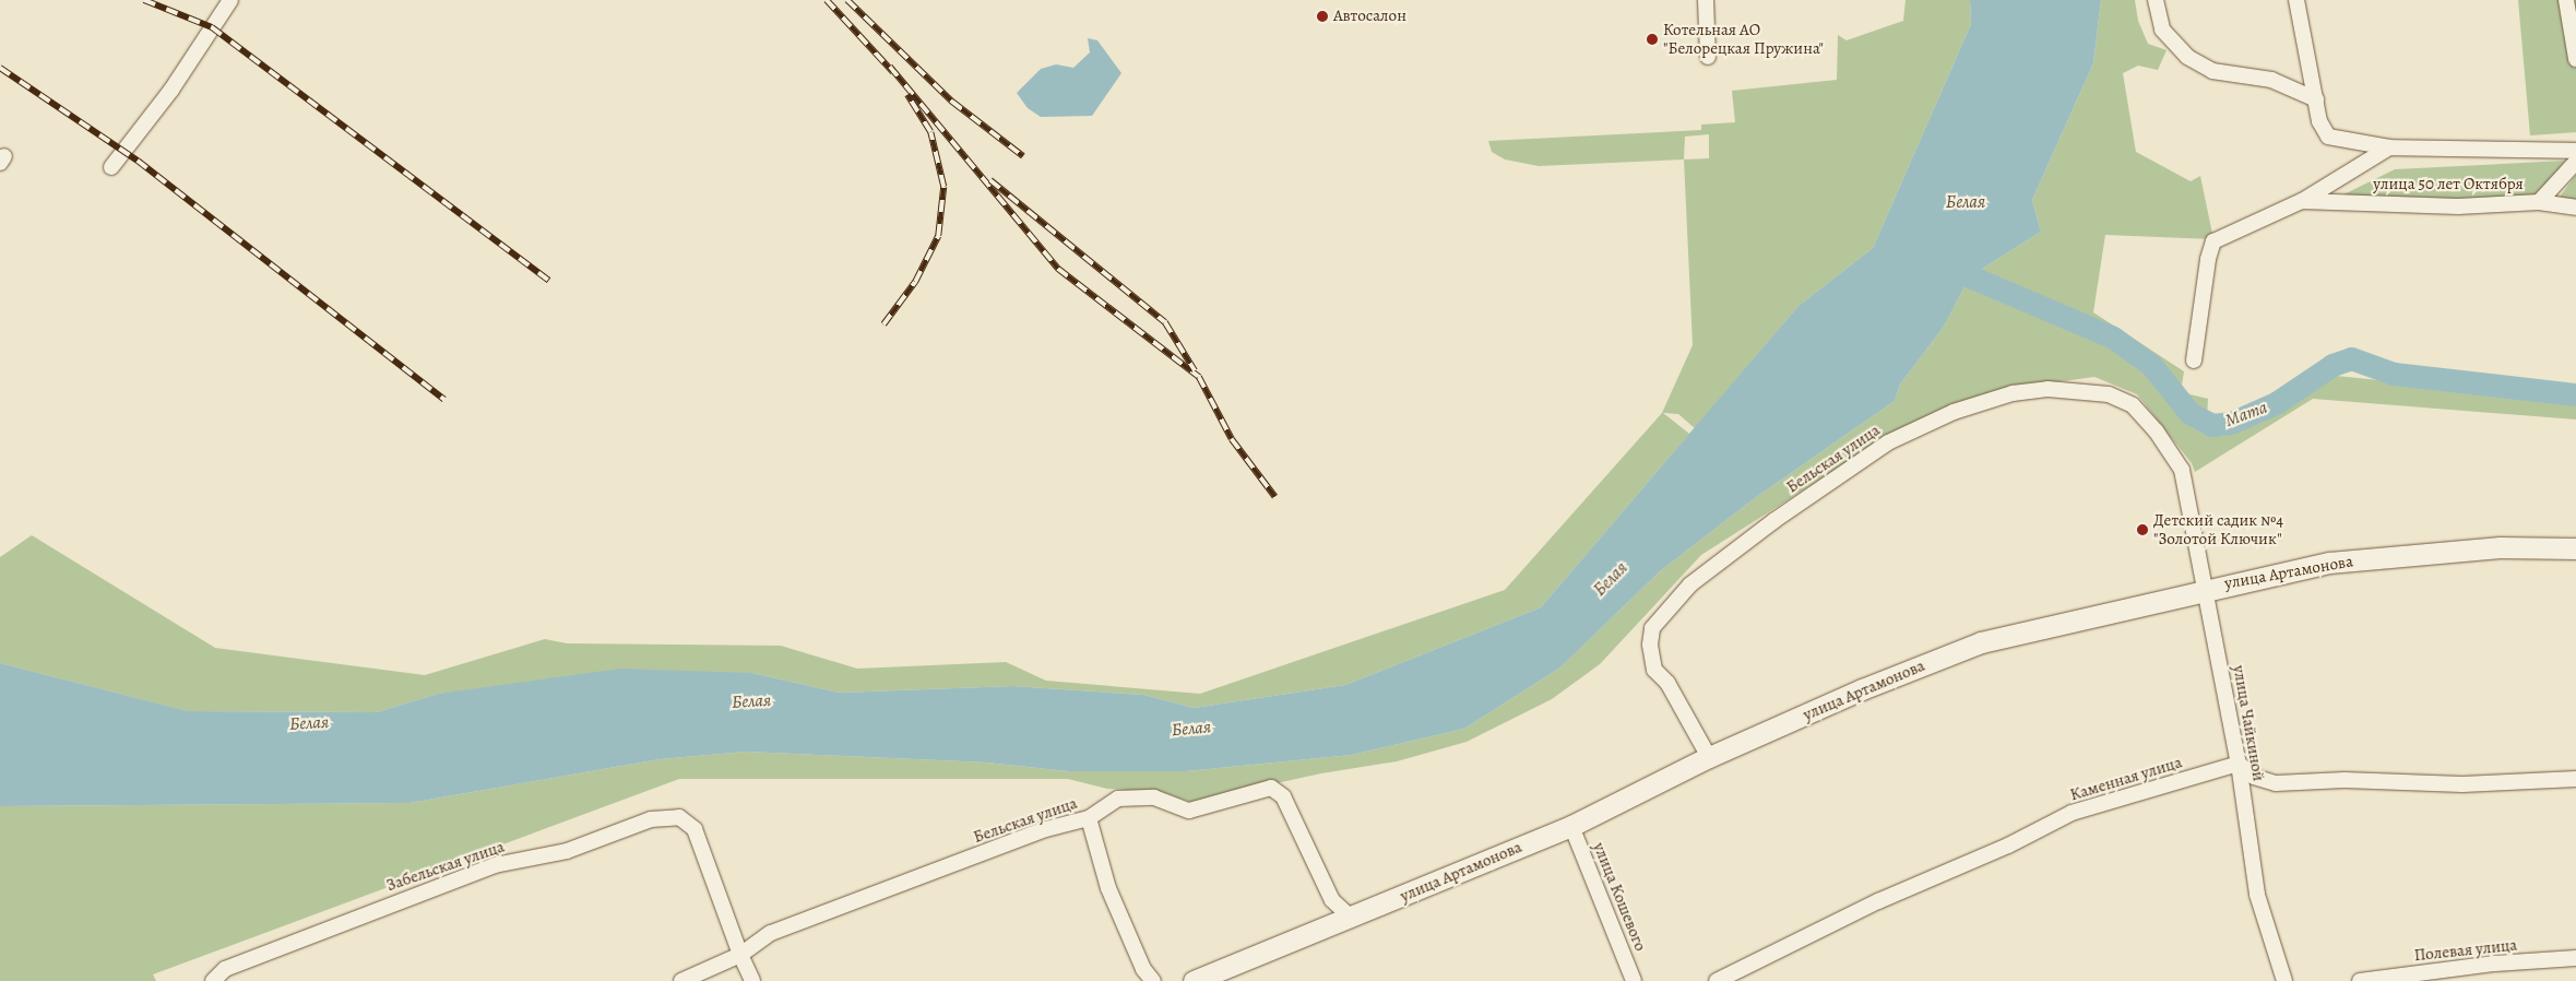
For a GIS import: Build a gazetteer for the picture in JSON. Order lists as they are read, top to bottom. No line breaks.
{"streets":{"street":["улица 50 лет Октября","Бельская улица","улица Артамонова","улица Чайкиной","Каменная улица","Забельская улица","улица Кошевого","Полевая улица"]},"crossings":[["Бельская улица","улица Артамонова"],["Бельская улица","улица Чайкиной"],["Бельская улица","Забельская улица"],["улица Артамонова","улица Чайкиной"],["улица Артамонова","улица Кошевого"],["улица Чайкиной","Каменная улица"]],"water":["Белая","Мата"],"places":["Автосалон","Котельная АО \"Белорецкая Пружина\"","Детский садик №4 \"Золотой Ключик\""]}
